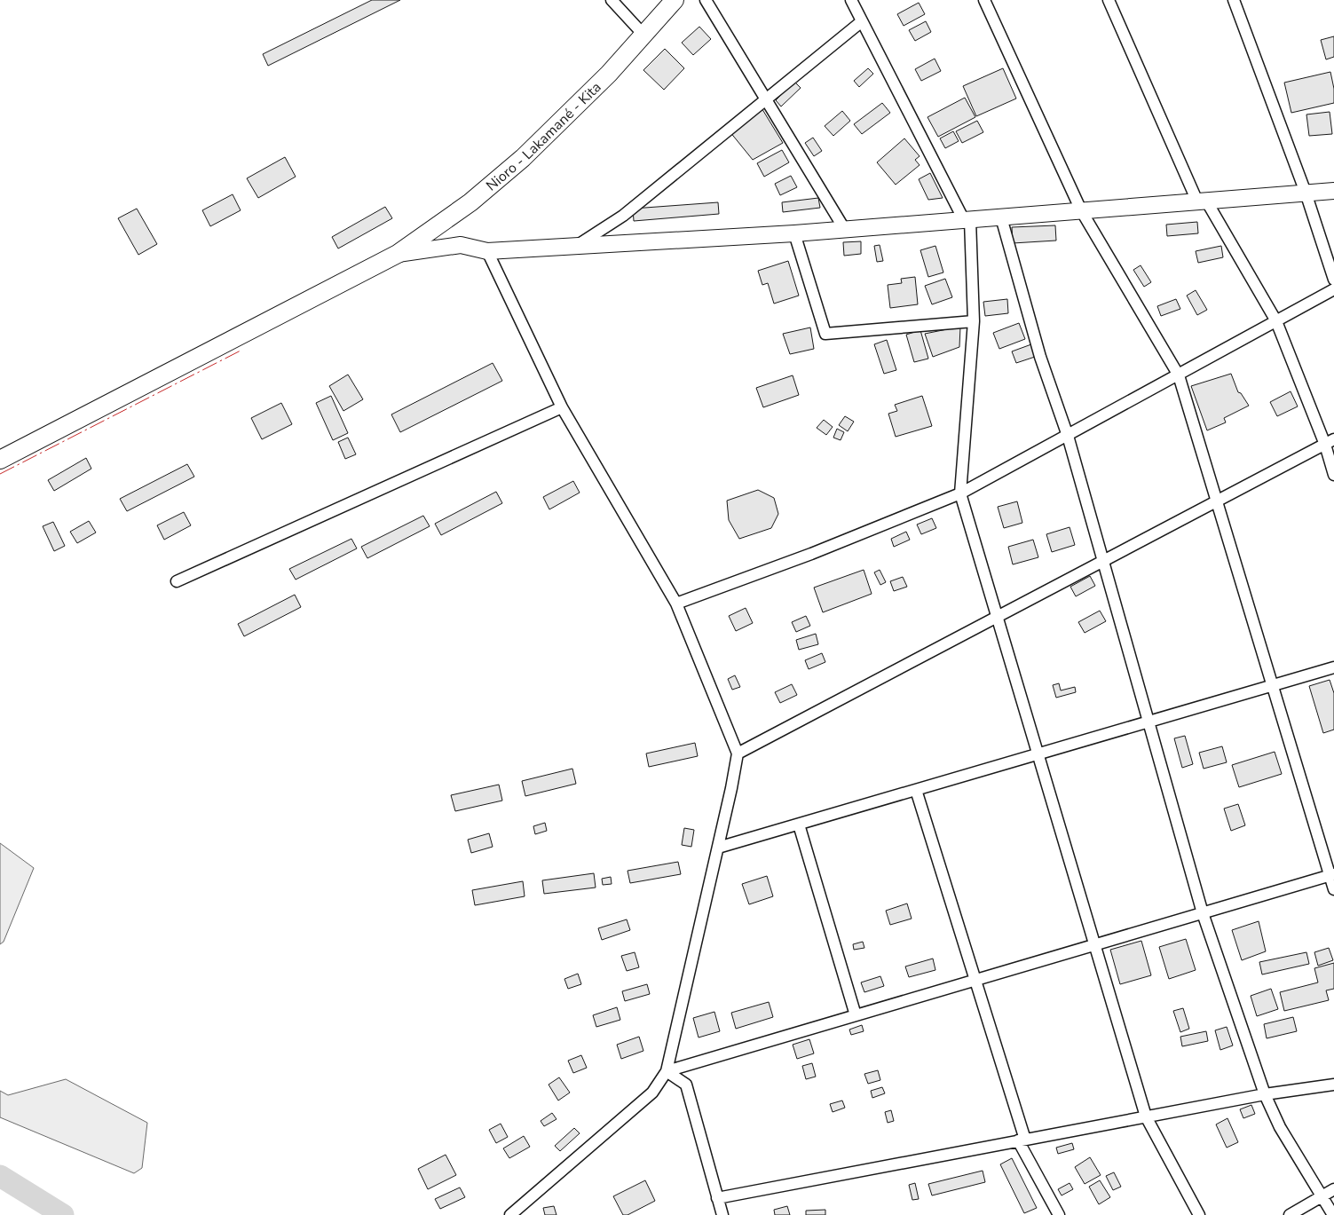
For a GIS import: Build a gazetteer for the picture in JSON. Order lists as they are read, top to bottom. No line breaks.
{"streets":{"main road":["Nioro - Lakamané - Kita"]}}
